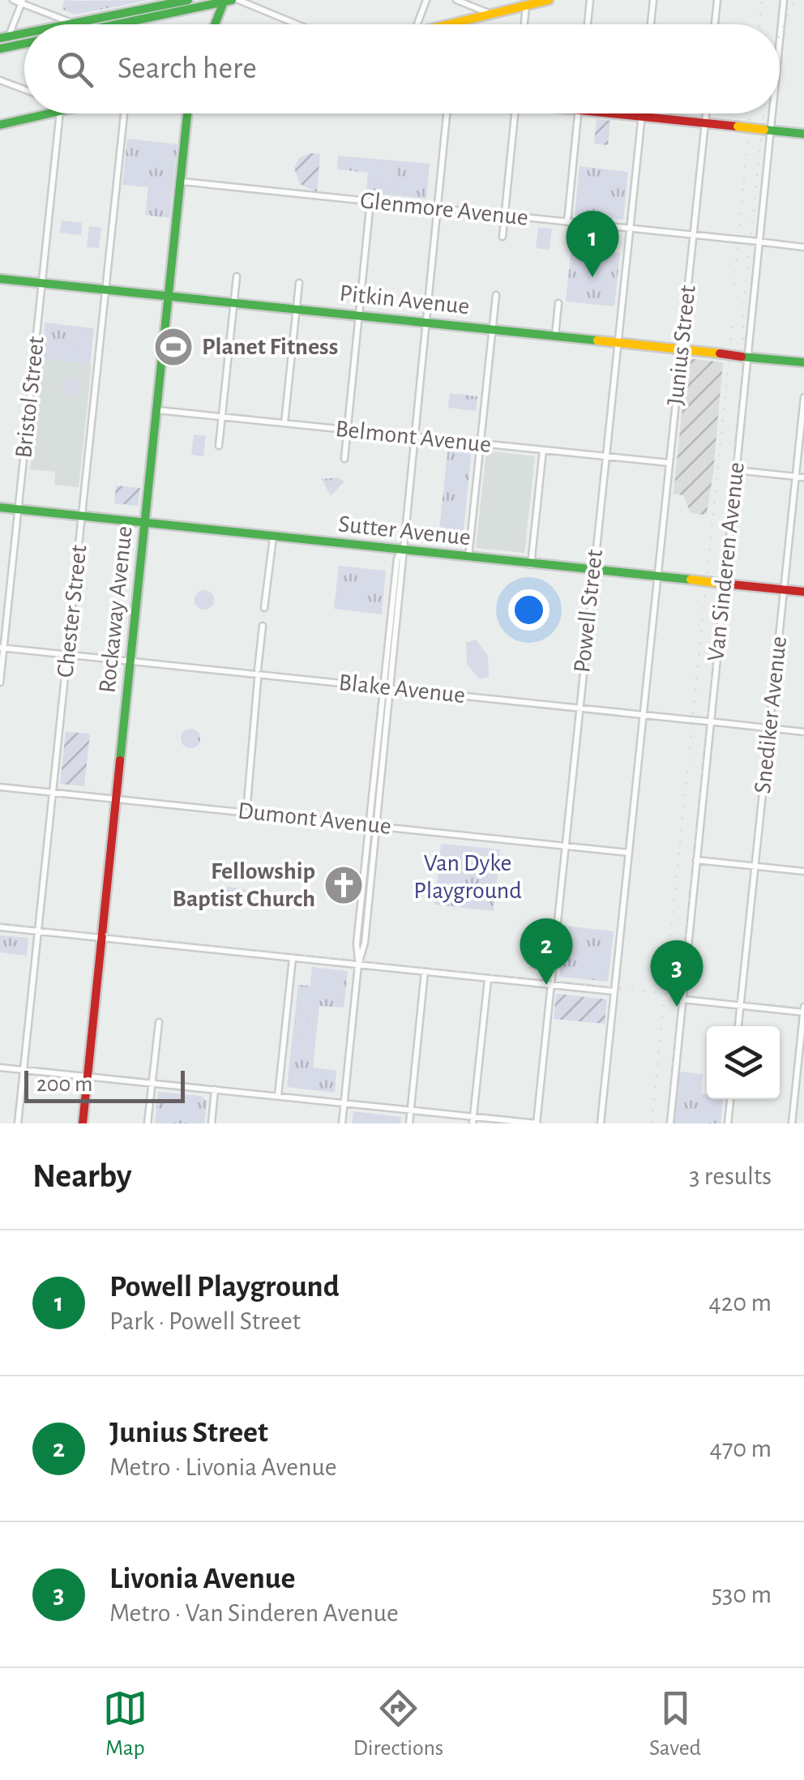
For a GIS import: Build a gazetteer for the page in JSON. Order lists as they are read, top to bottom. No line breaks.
{"streets":{"street":["Glenmore Avenue","Pitkin Avenue","Junius Street","Bristol Street","Belmont Avenue","Sutter Avenue","Van Sinderen Avenue","Rockaway Avenue","Chester Street","Powell Street","Blake Avenue","Snediker Avenue","Dumont Avenue"]},"crossings":[["Glenmore Avenue","Junius Street"],["Glenmore Avenue","Van Sinderen Avenue"],["Glenmore Avenue","Rockaway Avenue"],["Glenmore Avenue","Powell Street"],["Pitkin Avenue","Junius Street"],["Pitkin Avenue","Bristol Street"],["Pitkin Avenue","Van Sinderen Avenue"],["Pitkin Avenue","Rockaway Avenue"],["Pitkin Avenue","Chester Street"],["Pitkin Avenue","Powell Street"],["Junius Street","Belmont Avenue"],["Junius Street","Sutter Avenue"],["Junius Street","Blake Avenue"],["Junius Street","Dumont Avenue"],["Bristol Street","Sutter Avenue"],["Bristol Street","Blake Avenue"],["Belmont Avenue","Rockaway Avenue"],["Belmont Avenue","Powell Street"],["Sutter Avenue","Van Sinderen Avenue"],["Sutter Avenue","Rockaway Avenue"],["Sutter Avenue","Chester Street"],["Sutter Avenue","Powell Street"],["Sutter Avenue","Snediker Avenue"],["Van Sinderen Avenue","Blake Avenue"],["Rockaway Avenue","Blake Avenue"],["Rockaway Avenue","Dumont Avenue"],["Chester Street","Blake Avenue"],["Chester Street","Dumont Avenue"],["Powell Street","Blake Avenue"],["Powell Street","Dumont Avenue"],["Blake Avenue","Snediker Avenue"]],"parks":["Van Dyke Playground"],"places":{"sports":["Planet Fitness"],"church":["Fellowship Baptist Church"]},"scale_bar":"200 m","page":{"search":"Search here","pins":["1","2","3"],"scale":"200 m","heading":["Nearby","3 results"],"list":[{"mark":"1","name":"Powell Playground","note":"Park · Powell Street","value":"420 m"},{"mark":"2","name":"Junius Street","note":"Metro · Livonia Avenue","value":"470 m"},{"mark":"3","name":"Livonia Avenue","note":"Metro · Van Sinderen Avenue","value":"530 m"}],"nav":["Map","Directions","Saved"]}}
